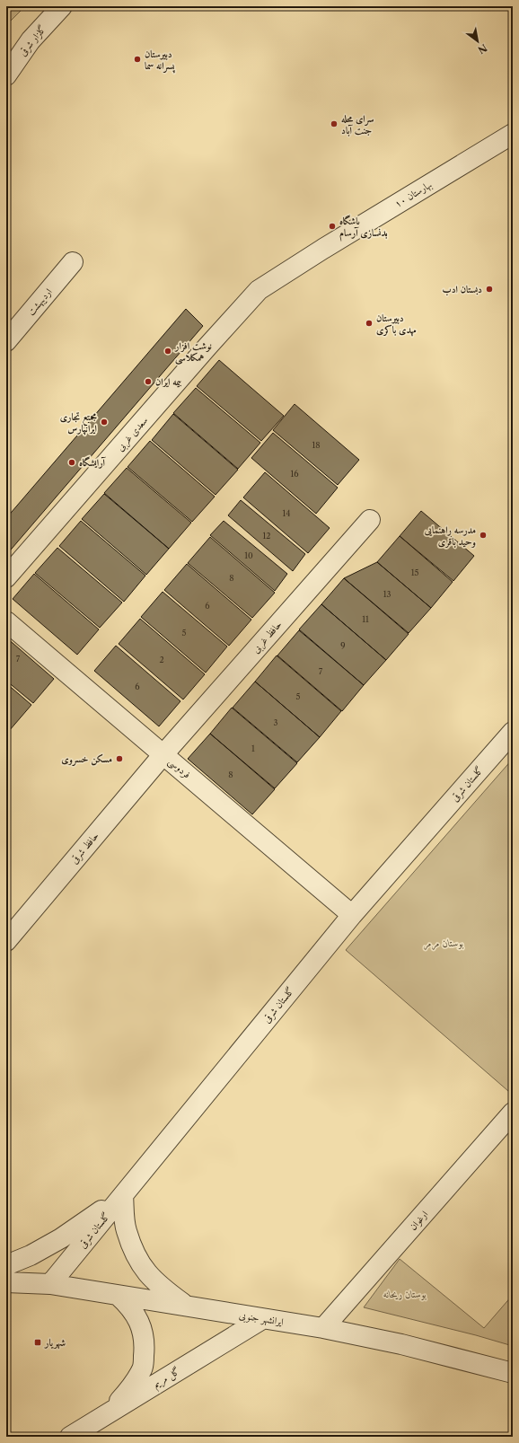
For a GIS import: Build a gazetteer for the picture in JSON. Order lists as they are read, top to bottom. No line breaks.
{"streets":{"street":["گلزار شرقی","بهارستان ۱۰","اردیبهشت","سعدی غربی","حافظ غربی","فردوسی","گلستان شرقی","حافظ شرقی","ارغوان","ایرانشهر جنوبی","گل مریم"]},"crossings":[["بهارستان ۱۰","سعدی غربی"],["حافظ غربی","فردوسی"],["حافظ غربی","حافظ شرقی"],["فردوسی","گلستان شرقی"],["فردوسی","حافظ شرقی"],["گلستان شرقی","ایرانشهر جنوبی"],["ارغوان","ایرانشهر جنوبی"],["ایرانشهر جنوبی","گل مریم"]],"parks":["بوستان مرمر","بوستان ریحانه"],"places":{"other":["دبیرستان پسرانه سما","سرای محله جنت آباد","باشگاه بدنسازی آرسام","دبستان ادب","دبیرستان مهدی باکری","نوشت افزار همکلاسی","بیمه ایران","مجمتع تجاری ایرانپارس","آرایشگاه","مدرسه راهنمایی وحید باقری","مسکن خسروی"],"transit":["شهریار"]},"house_numbers":["18","16","14","12","10","15","8","13","6","11","5","9","7","2","7","6","5","3","1","8"],"north":"bottom right"}
